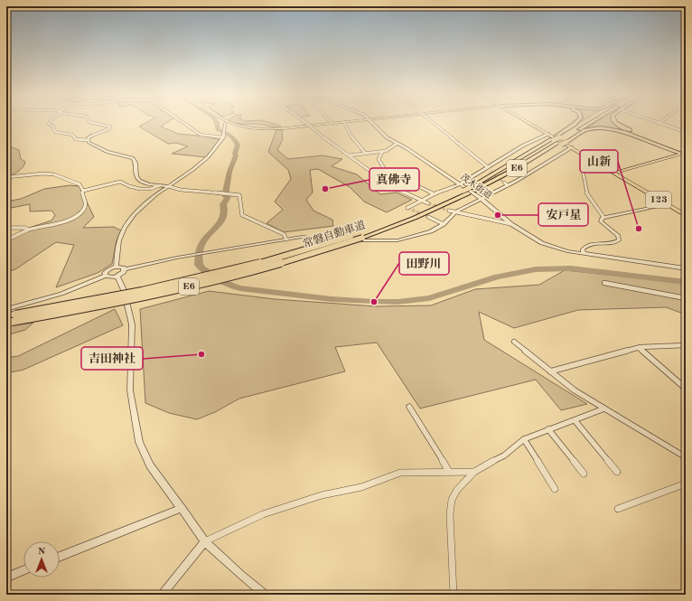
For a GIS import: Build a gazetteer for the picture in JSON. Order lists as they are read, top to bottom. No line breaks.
{"streets":{"highway":["E6","常磐自動車道"],"main road":["123"],"street":["茂木街道"]},"places":["真佛寺","安戸星","山新","田野川","吉田神社"],"north":"top"}
